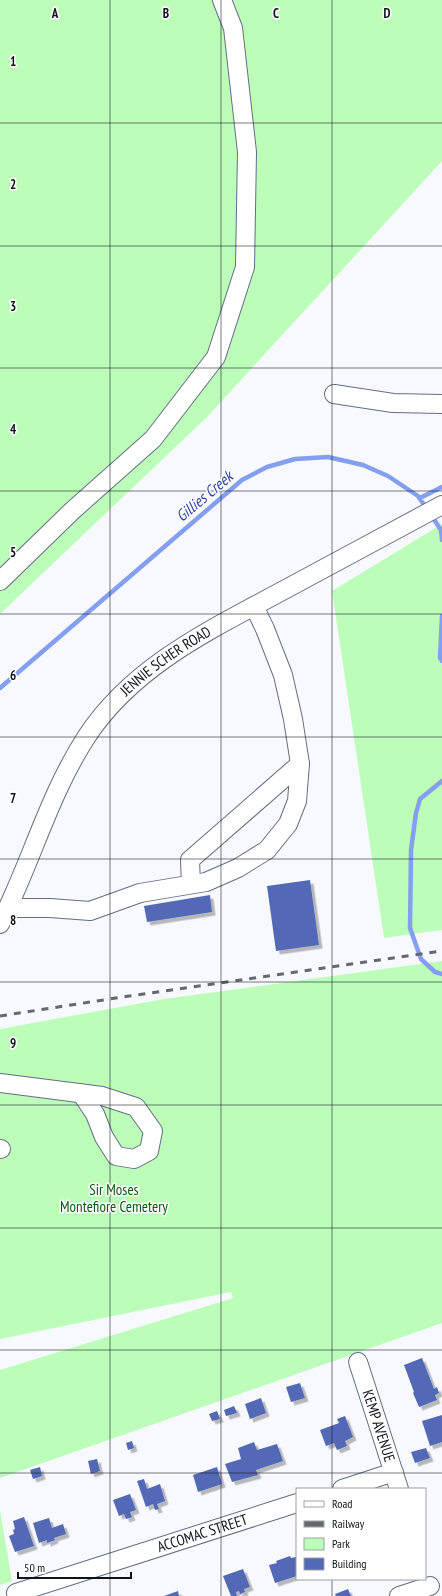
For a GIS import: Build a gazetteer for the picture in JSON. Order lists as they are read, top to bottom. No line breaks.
{"streets":{"street":["JENNIE SCHER ROAD","KEMP AVENUE","ACCOMAC STREET"]},"water":["Gillies Creek"],"parks":["Sir Moses Montefiore Cemetery"],"legend":["Road","Railway","Park","Building"],"scale_bar":"50 m","grid":{"columns":["A","B","C","D"],"rows":["1","2","3","4","5","6","7","8","9"]}}
